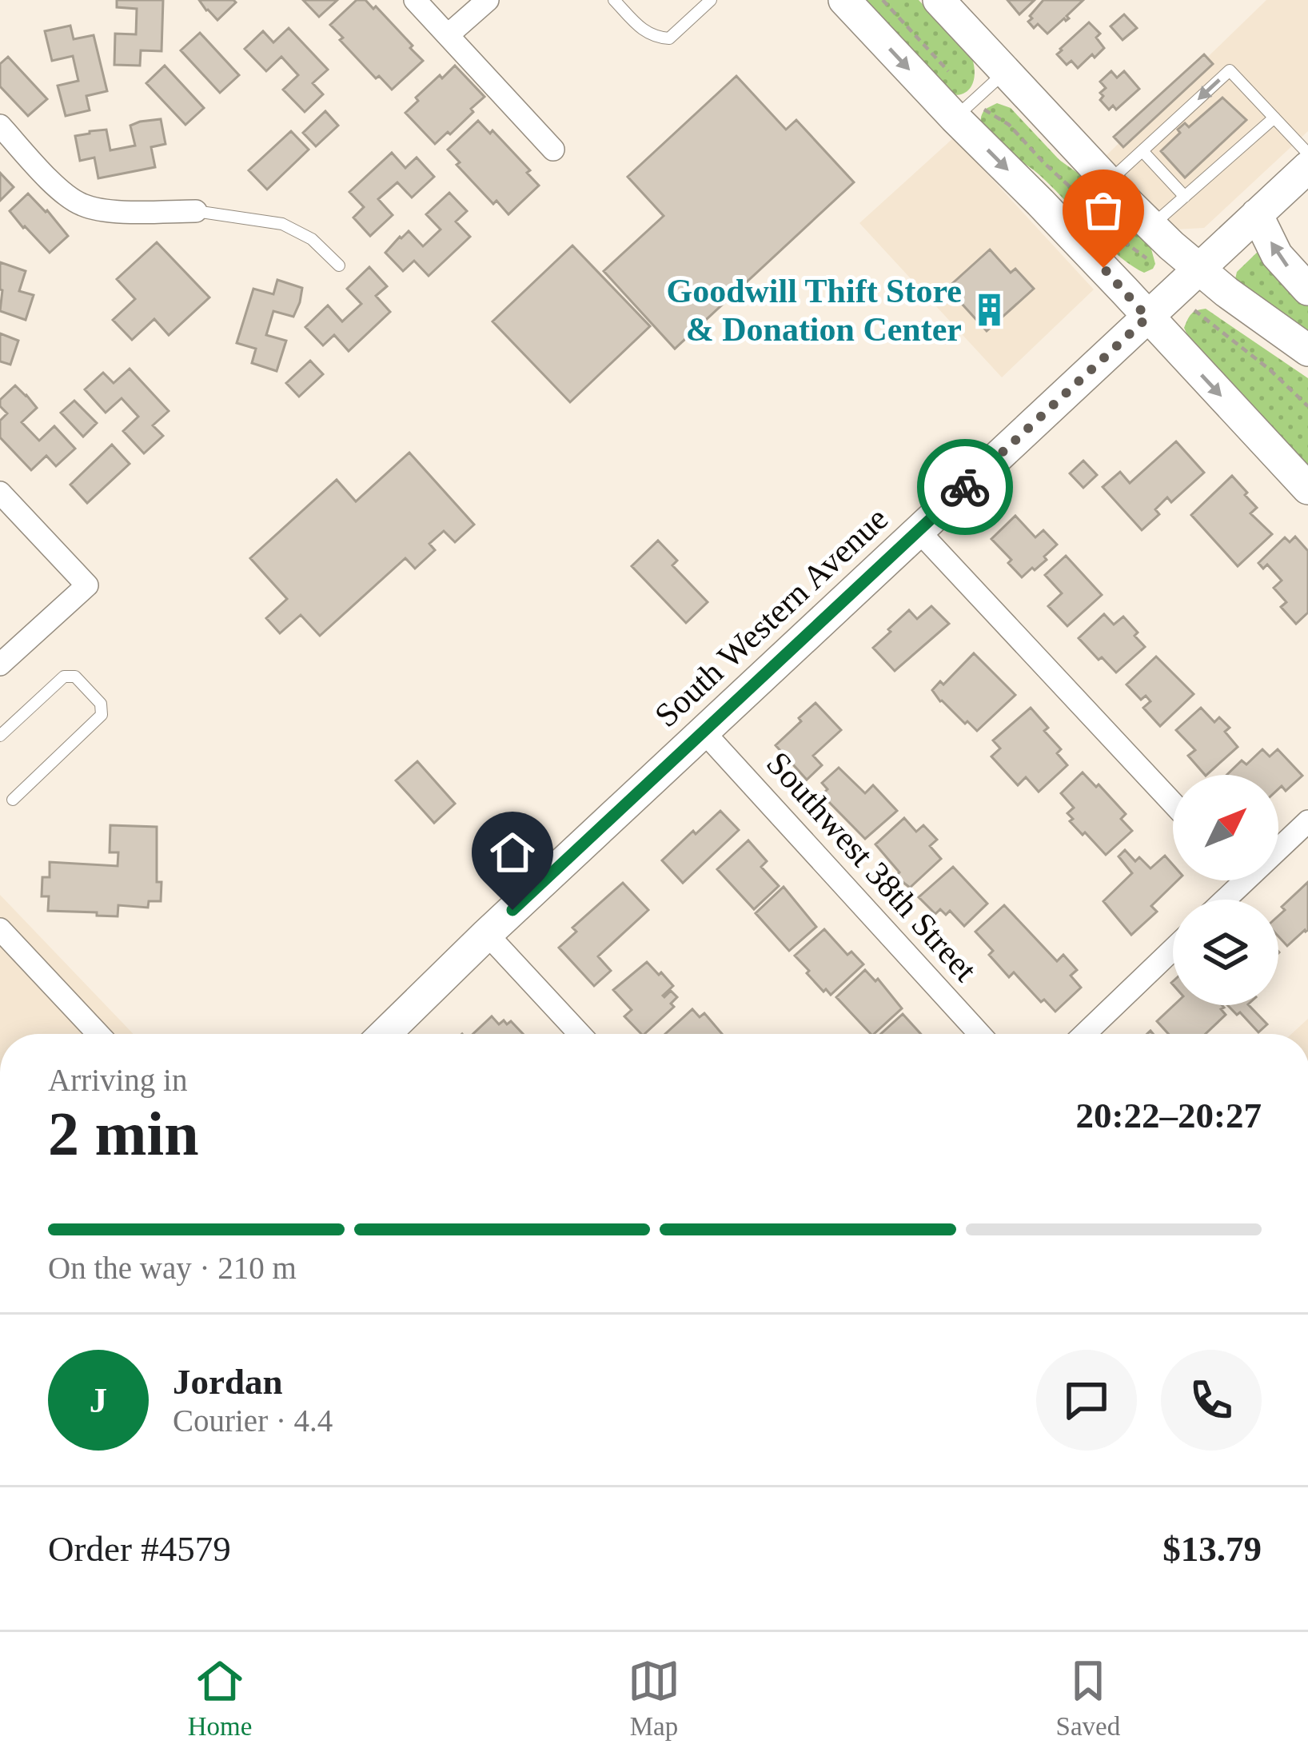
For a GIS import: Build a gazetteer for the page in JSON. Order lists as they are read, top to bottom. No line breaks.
{"streets":{"main road":["South Western Avenue"],"street":["Southwest 38th Street"]},"crossings":[["South Western Avenue","Southwest 38th Street"]],"places":{"building":["Goodwill Thift Store & Donation Center"]},"north":"top right","page":{"heading":["2 min","Arriving in","20:22–20:27"],"panel":["Jordan","Courier · 4.4","Order #4579","$13.79"],"bar":"On the way · 210 m","round":"J","tabs":["Home","Map","Saved"]}}
